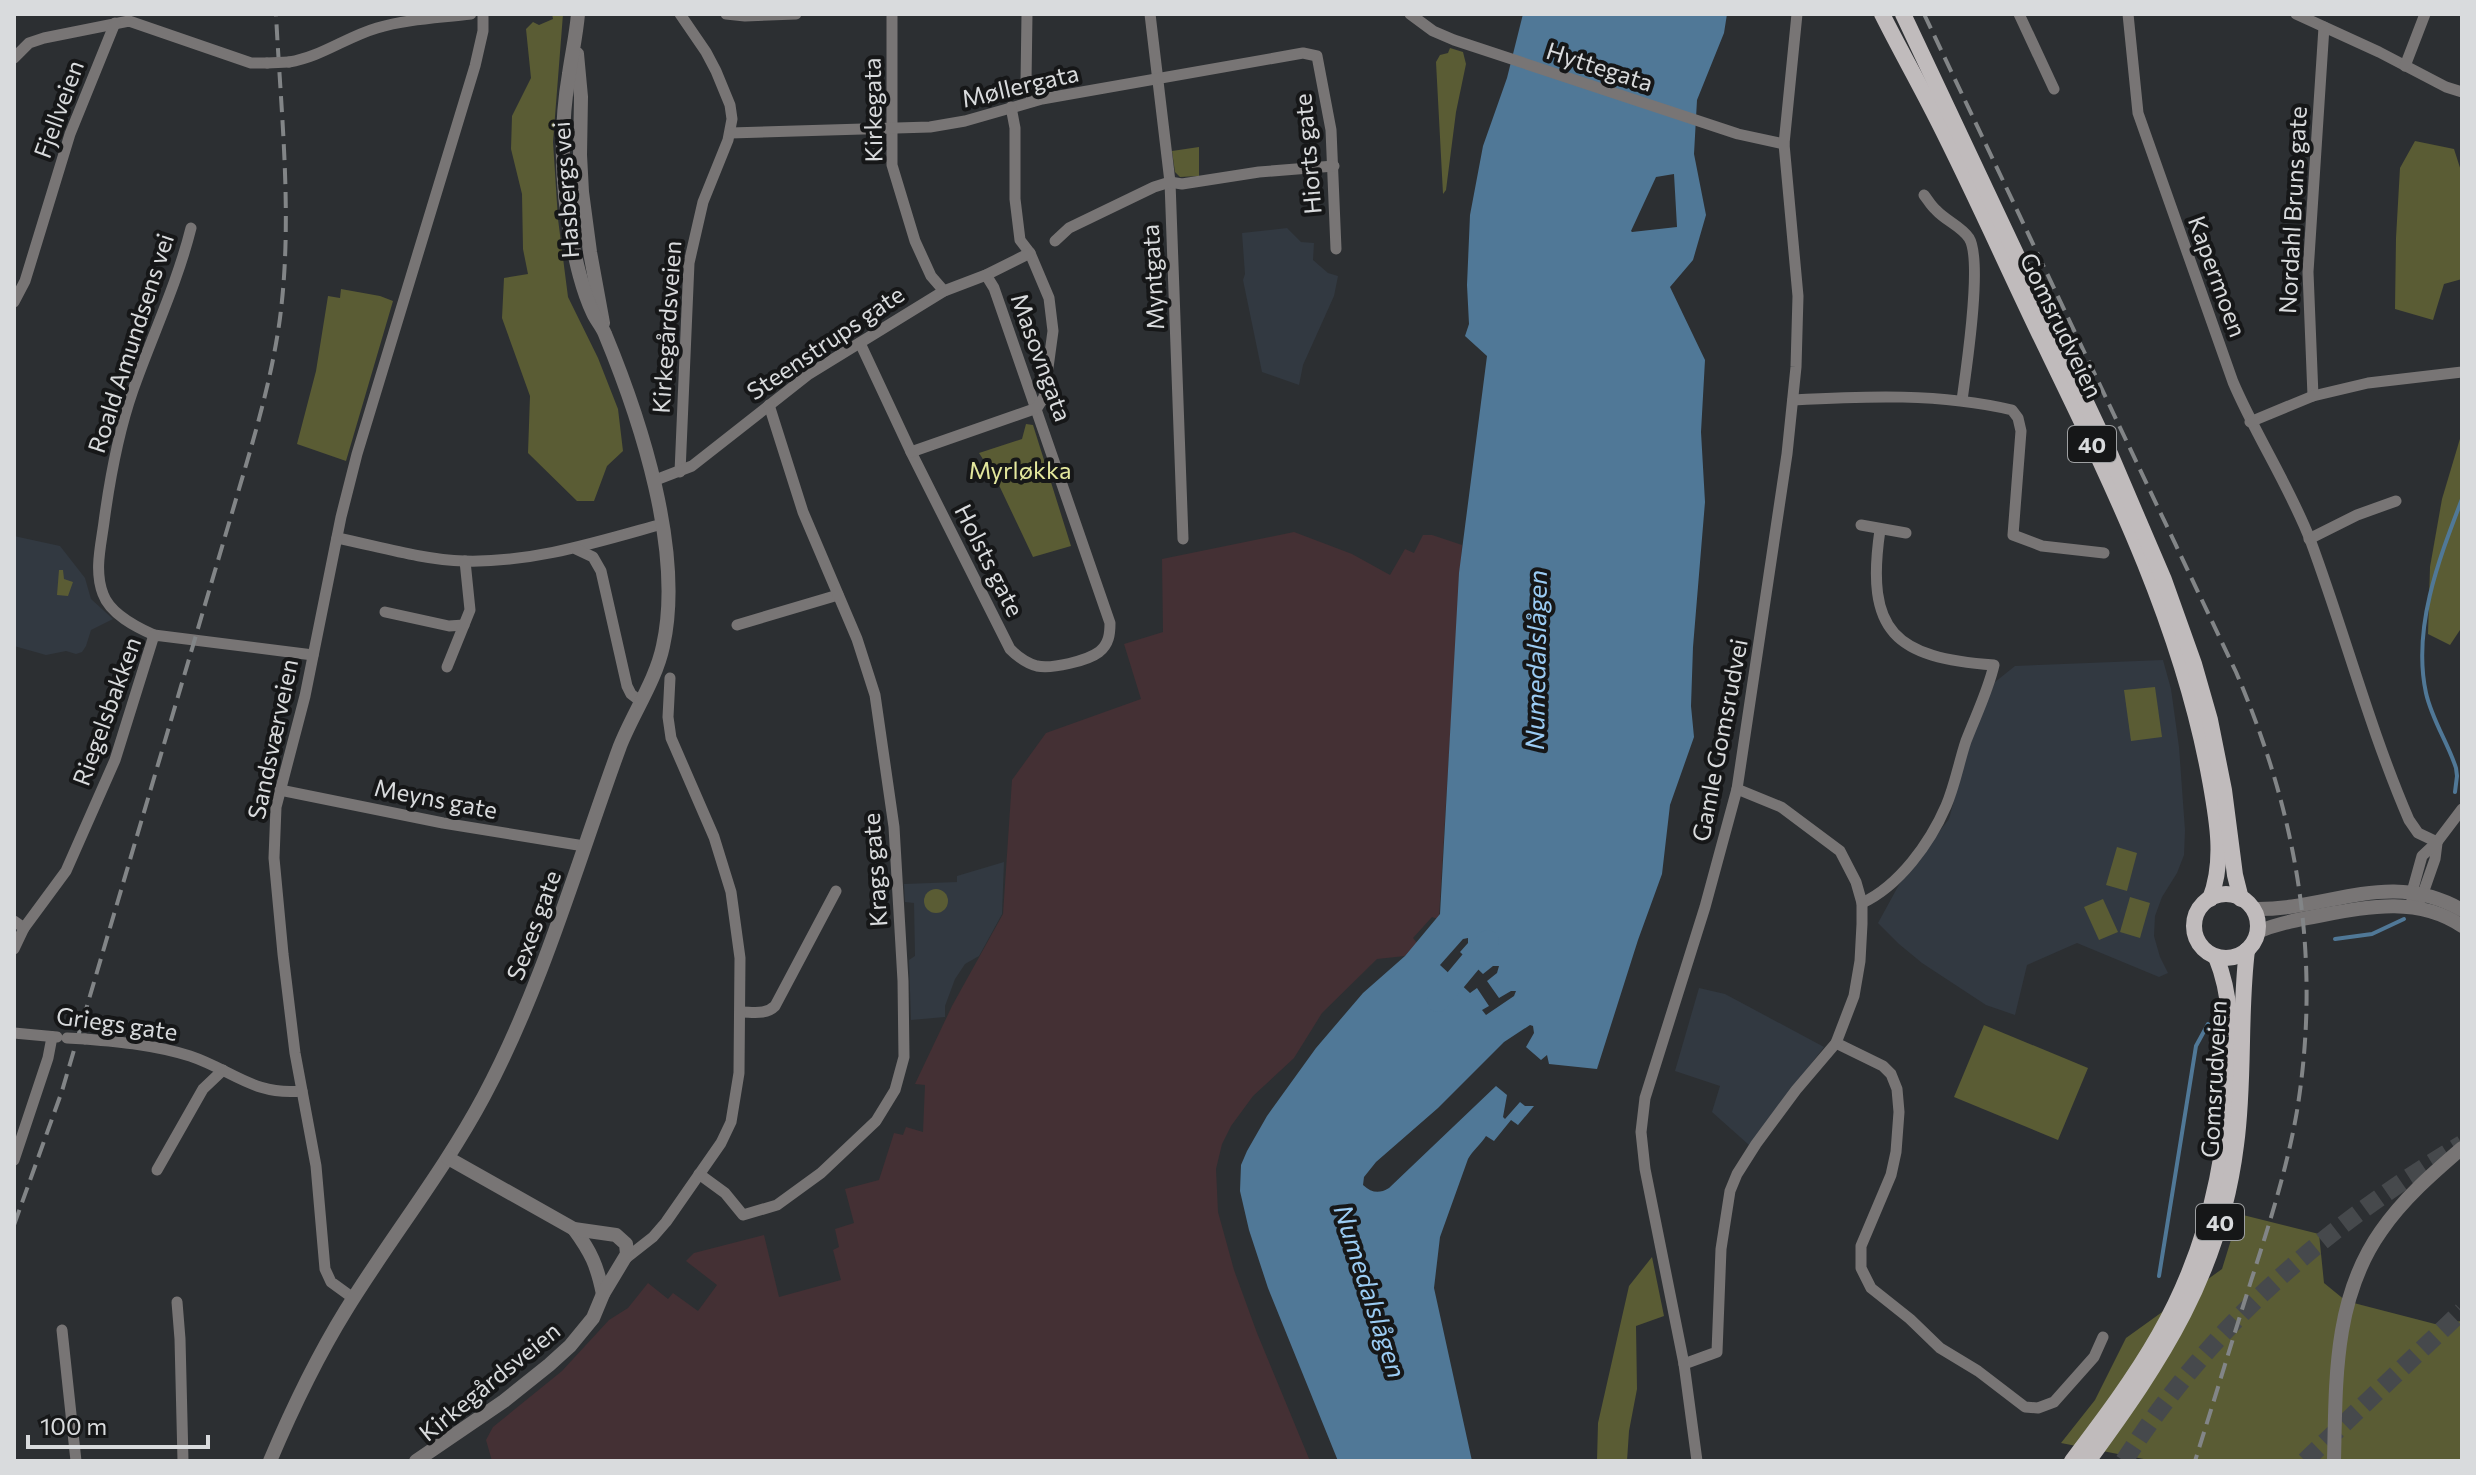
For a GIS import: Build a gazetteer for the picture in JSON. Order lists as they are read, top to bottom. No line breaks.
{"streets":{"main road":["Gomsrudveien","40"],"street":["Hyttegata","Møllergata","Fjellveien","Kirkegata","Hiorts gate","Hasbergs vei","Nordahl Bruns gate","Kapermoen","Myntgata","Kirkegårdsveien","Steenstrups gate","Roald Amundsens vei","Masovngata","Holsts gate","Riegelsbakken","Sandsværveien","Gamle Gomsrudvei","Meyns gate","Krags gate","Sexes gate","Griegs gate"]},"crossings":[["Hyttegata","Gamle Gomsrudvei"],["Møllergata","Kirkegata"],["Møllergata","Hiorts gate"],["Møllergata","Myntgata"],["Møllergata","Kirkegårdsveien"],["Kirkegata","Steenstrups gate"],["Hasbergs vei","Steenstrups gate"],["Hasbergs vei","Sexes gate"],["Gomsrudveien","40"],["Kirkegårdsveien","Steenstrups gate"],["Kirkegårdsveien","Krags gate"],["Steenstrups gate","Masovngata"],["Steenstrups gate","Holsts gate"],["Steenstrups gate","Krags gate"],["Roald Amundsens vei","Riegelsbakken"],["Masovngata","Holsts gate"],["Riegelsbakken","Sandsværveien"],["Sandsværveien","Meyns gate"],["Sandsværveien","Sexes gate"],["Sandsværveien","Griegs gate"],["Meyns gate","Sexes gate"]],"water":["Numedalslågen"],"parks":["Myrløkka"],"scale_bar":"100 m"}
